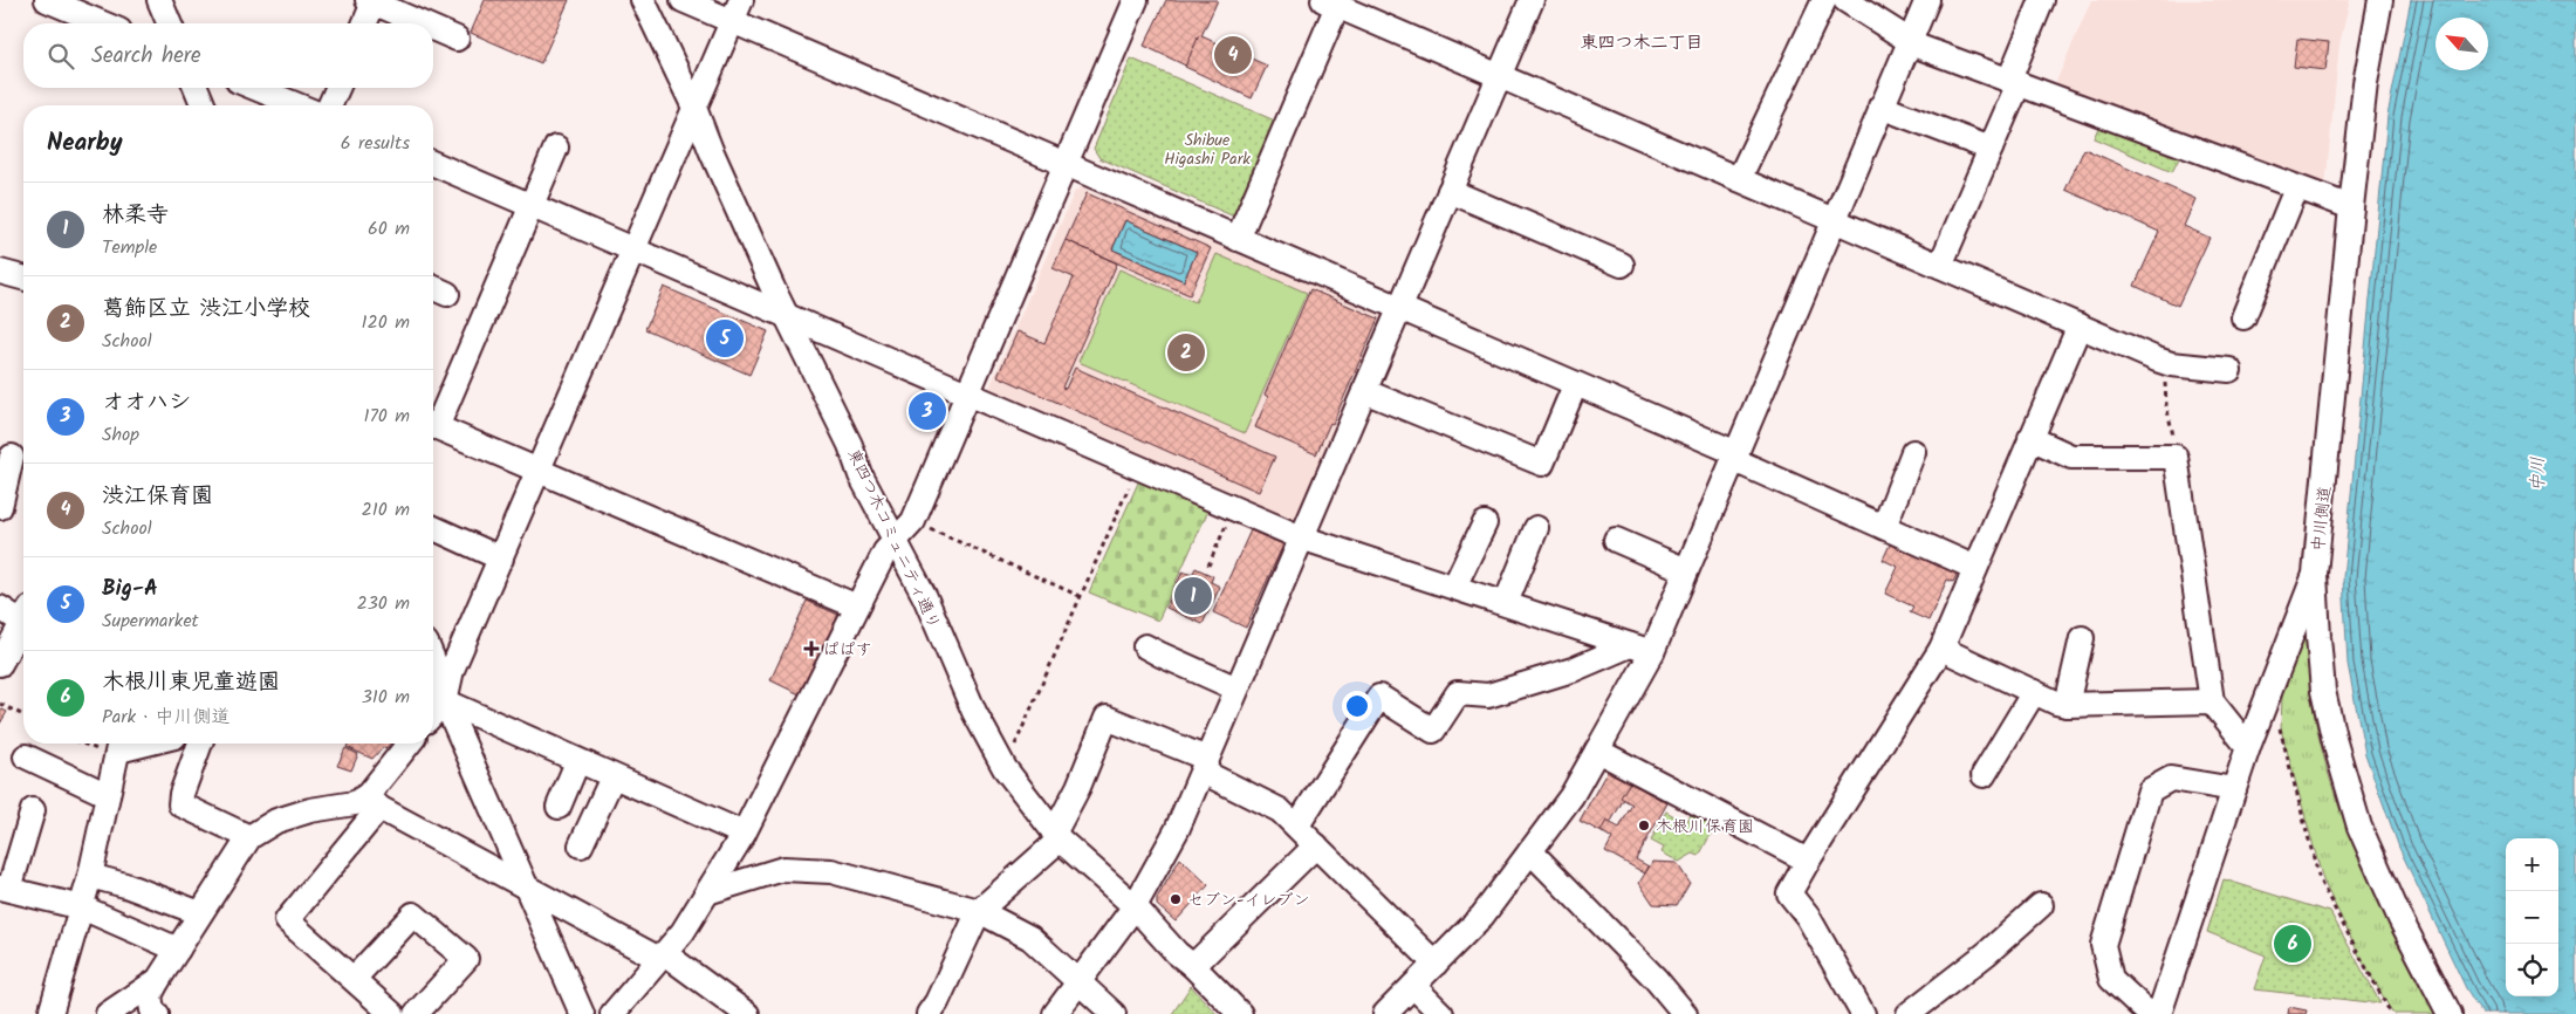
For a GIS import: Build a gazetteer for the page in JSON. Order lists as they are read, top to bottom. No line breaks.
{"streets":{"street":["中川側道","東四つ木コミュニティ通り"]},"districts":["東四つ木二丁目"],"water":["中川"],"parks":["Shibue Higashi Park"],"places":{"health":["ぱぱす"],"other":["木根川保育園","セブン-イレブン"]},"north":"top left","page":{"search":"Search here","pins":["4","5","2","3","1","6"],"heading":["Nearby","6 results"],"list":[{"mark":"1","name":"林柔寺","note":"Temple","value":"60 m"},{"mark":"2","name":"葛飾区立 渋江小学校","note":"School","value":"120 m"},{"mark":"3","name":"オオハシ","note":"Shop","value":"170 m"},{"mark":"4","name":"渋江保育園","note":"School","value":"210 m"},{"mark":"5","name":"Big-A","note":"Supermarket","value":"230 m"},{"mark":"6","name":"木根川東児童遊園","note":"Park · 中川側道","value":"310 m"}],"map_buttons":["+","−"]}}
